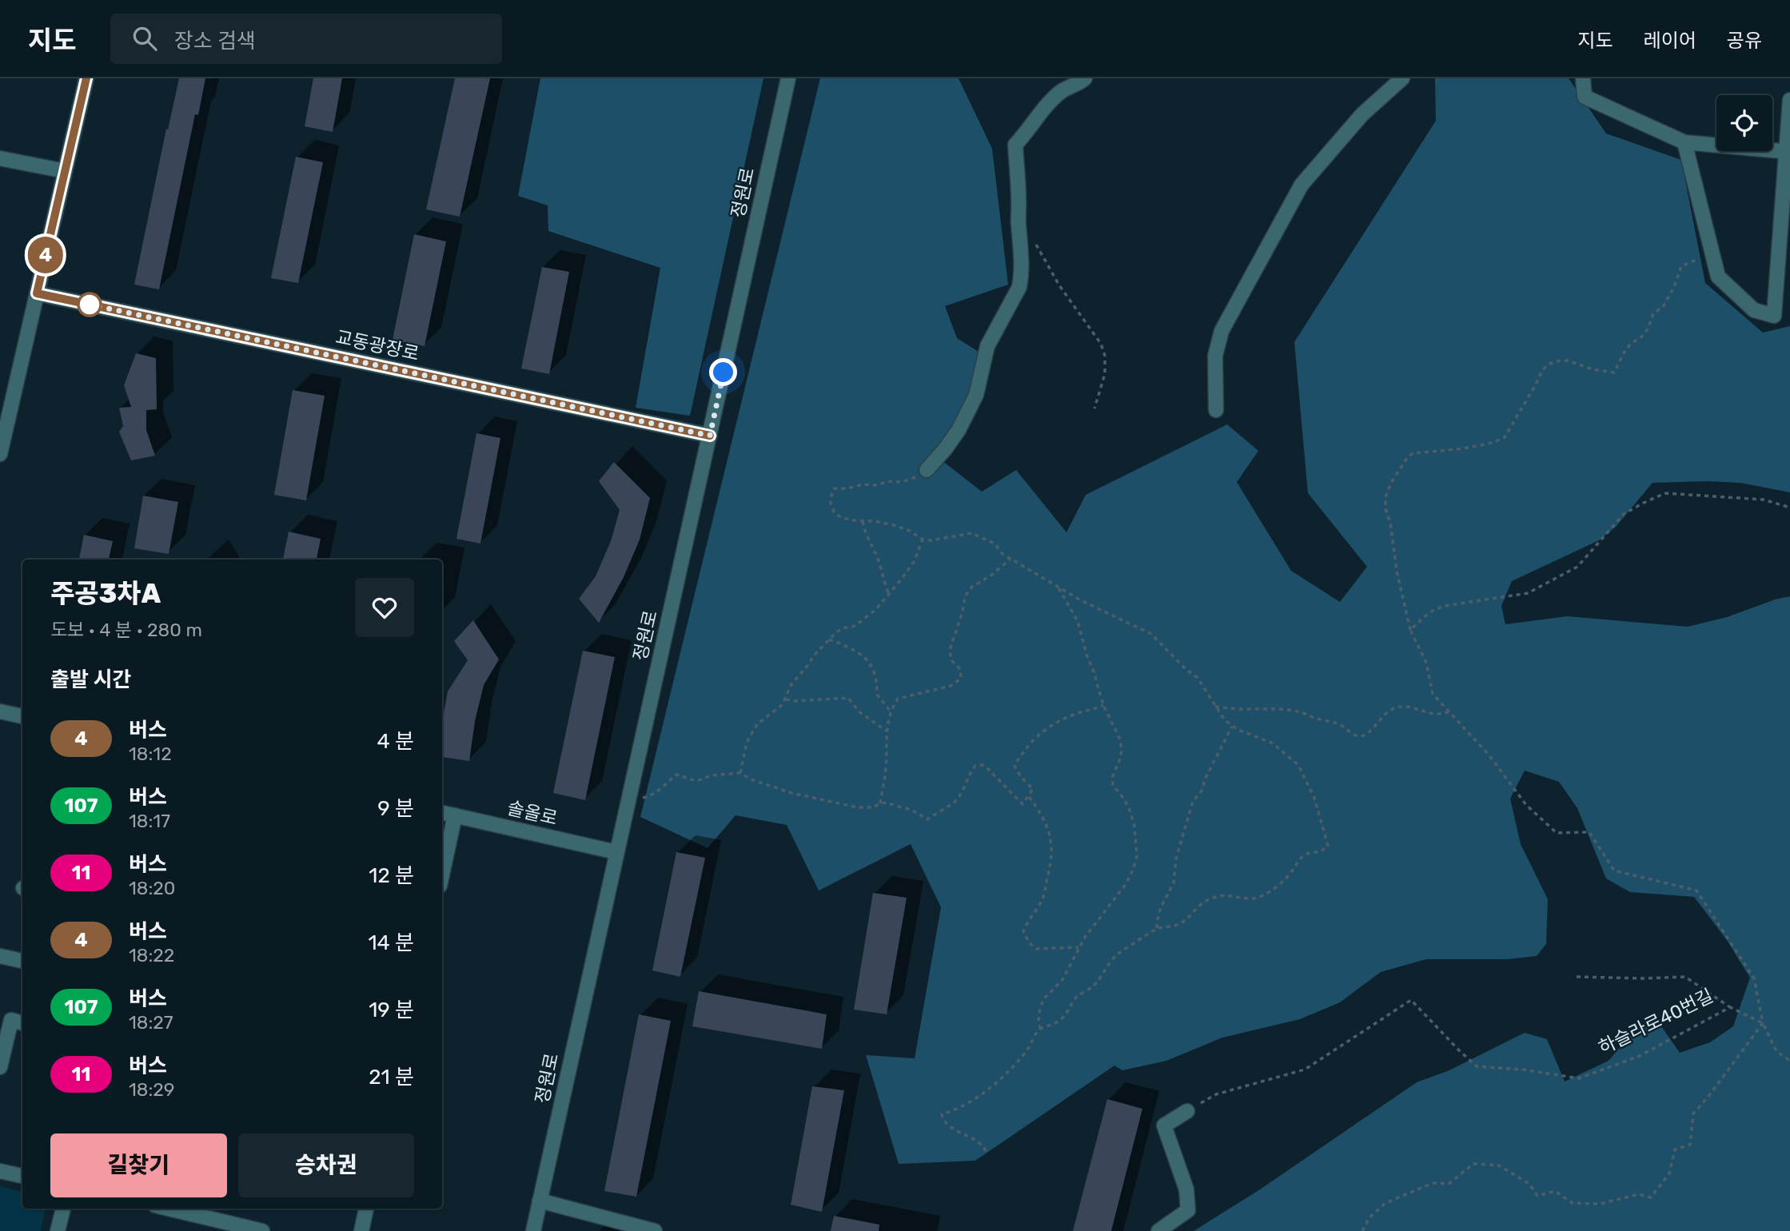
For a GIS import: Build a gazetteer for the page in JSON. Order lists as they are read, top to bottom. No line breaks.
{"streets":{"street":["정원로","교동광장로","솔올로"],"path":["하슬라로40번길"]},"crossings":[["정원로","교동광장로"],["정원로","솔올로"]],"lines":["bus line 4"],"page":{"header":"지도","search":"장소 검색","nav":["지도","레이어","공유"],"on_map":"4","heading":[["주공3차A","도보 · 4 분 · 280 m"],"출발 시간"],"list":[{"mark":"4","name":"버스","note":"18:12","value":"4 분"},{"mark":"107","name":"버스","note":"18:17","value":"9 분"},{"mark":"11","name":"버스","note":"18:20","value":"12 분"},{"mark":"4","name":"버스","note":"18:22","value":"14 분"},{"mark":"107","name":"버스","note":"18:27","value":"19 분"},{"mark":"11","name":"버스","note":"18:29","value":"21 분"}],"buttons":["길찾기","승차권"]}}
